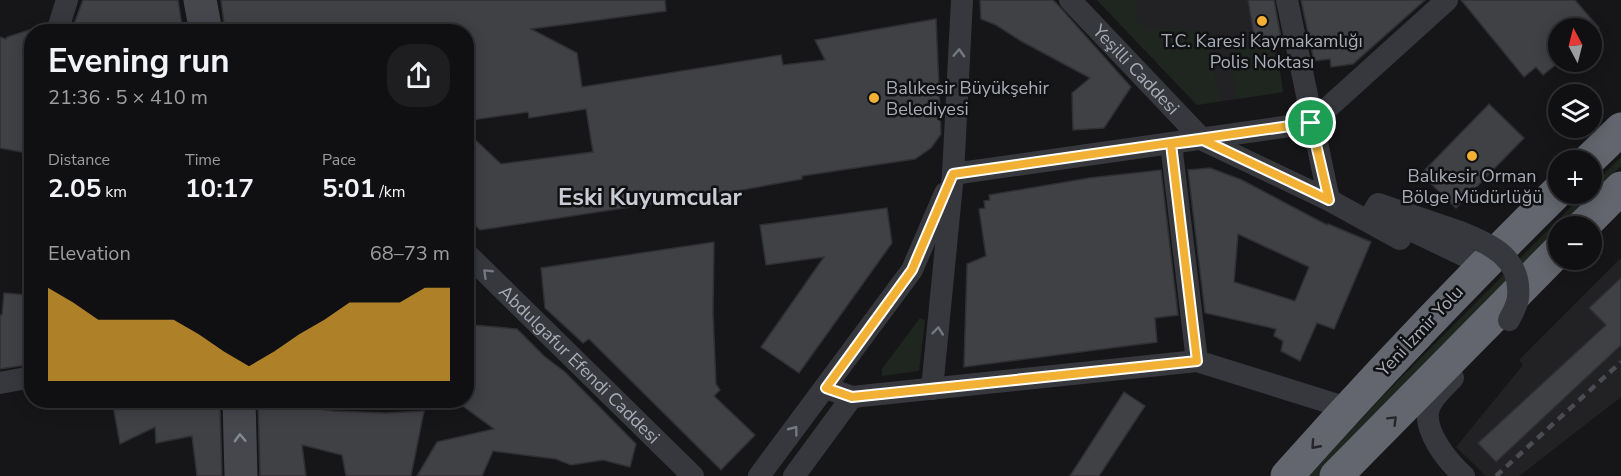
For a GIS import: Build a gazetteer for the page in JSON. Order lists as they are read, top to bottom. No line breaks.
{"streets":{"highway":["Yeni İzmir Yolu"],"street":["Yeşilli Caddesi","Abdulgafur Efendi Caddesi"]},"one_way":["Abdulgafur Efendi Caddesi"],"districts":["Eski Kuyumcular"],"places":["T.C. Karesi Kaymakamlığı Polis Noktası","Balıkesir Büyükşehir Belediyesi","Balıkesir Orman Bölge Müdürlüğü"],"north":"top","page":{"map_buttons":["+","−"],"heading":["Evening run","21:36 · 5 × 410 m"],"stats":[["Distance","2.05 km"],["Time","10:17"],["Pace","5:01 /km"]],"chart":["Elevation","68–73 m"]}}
